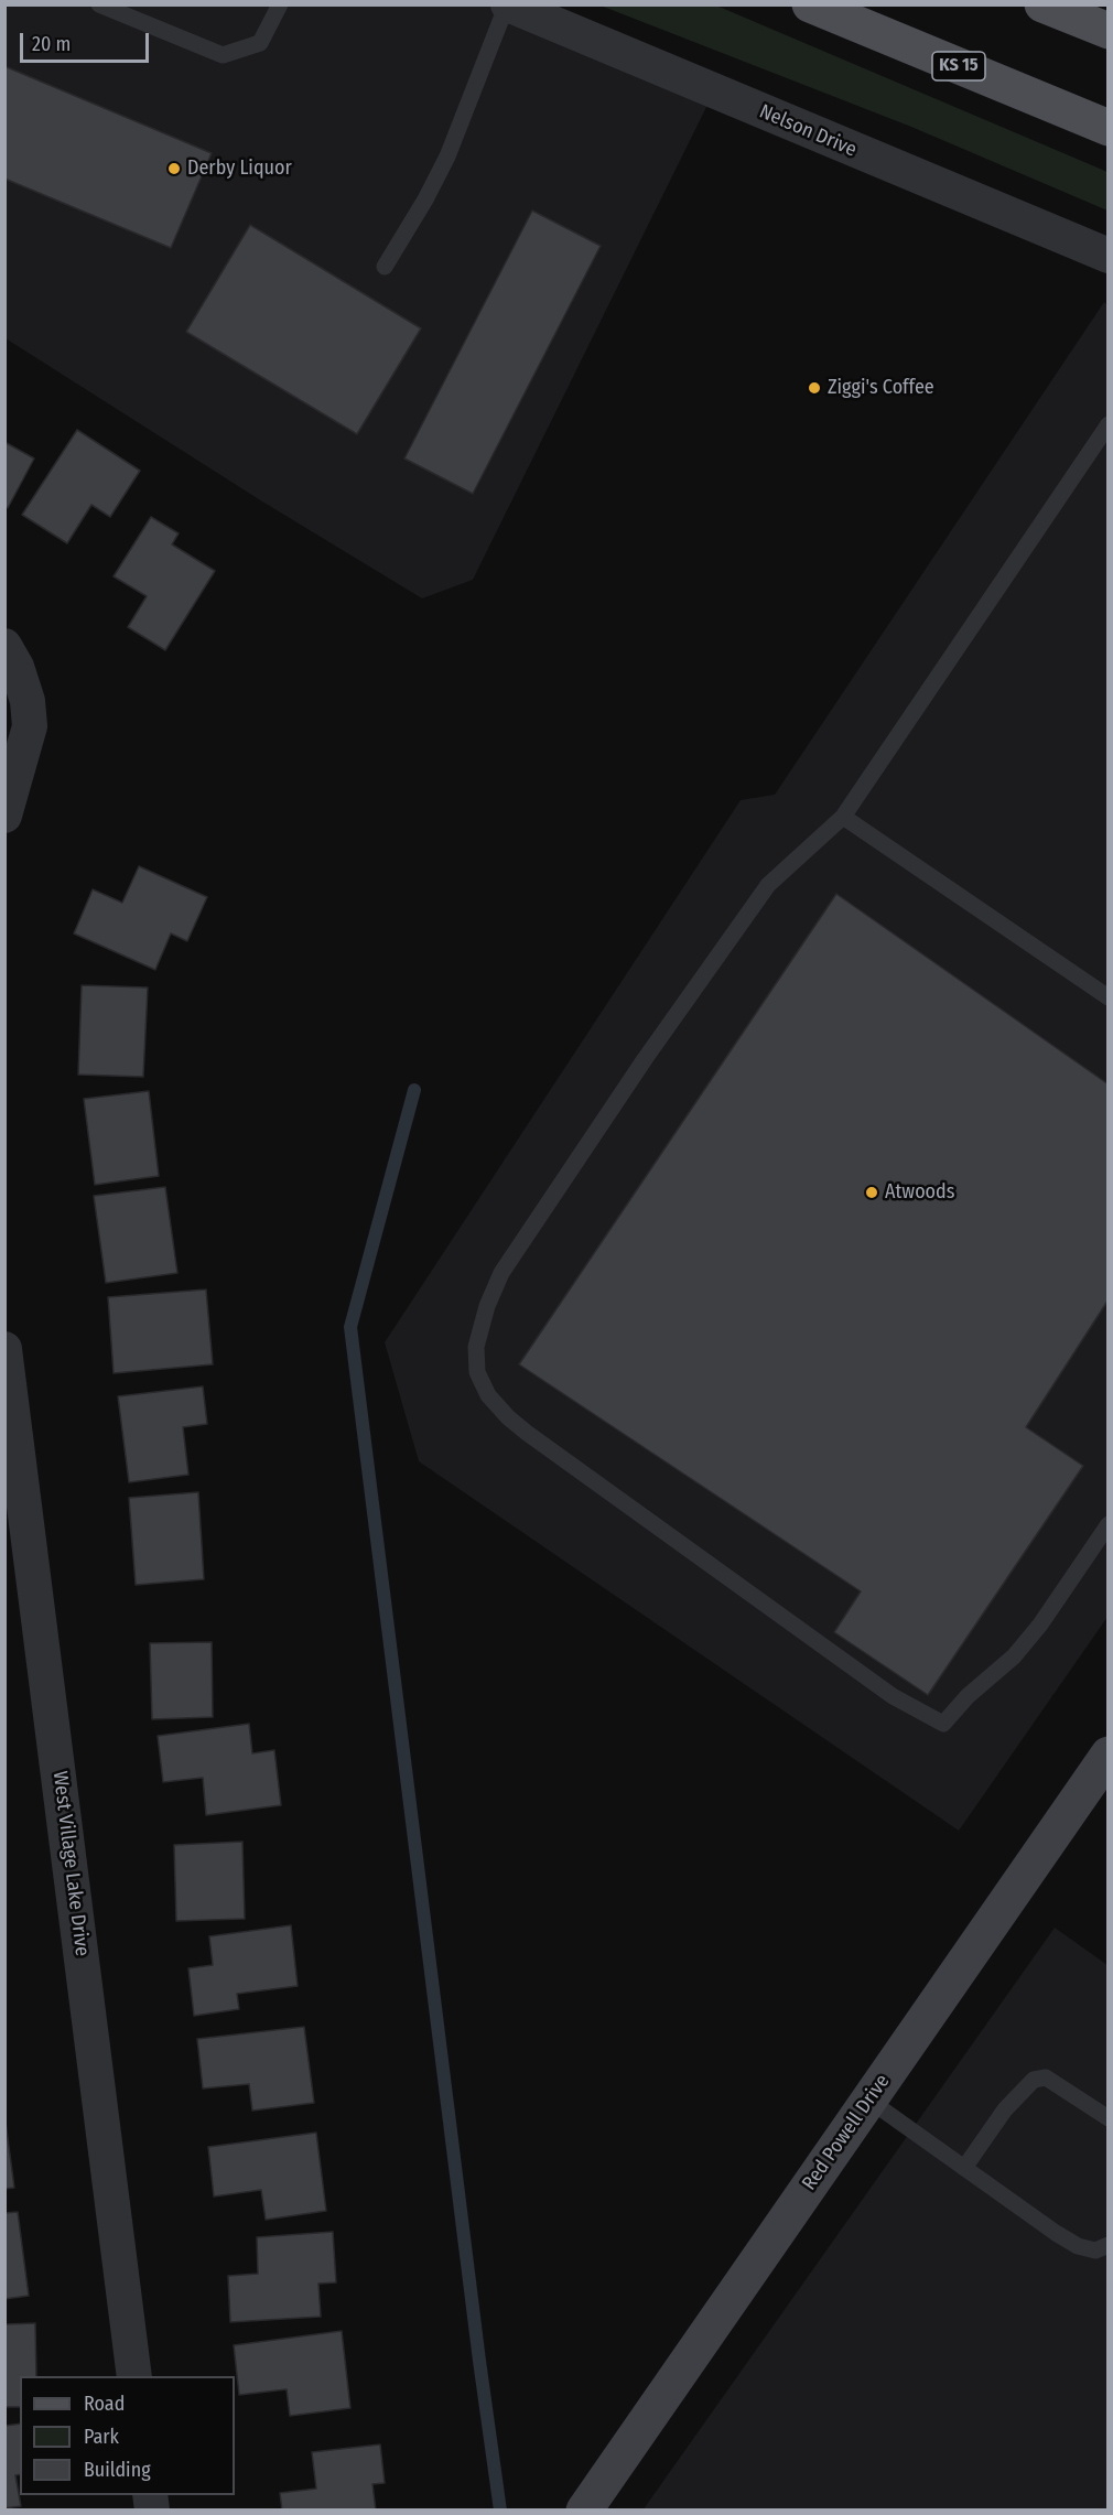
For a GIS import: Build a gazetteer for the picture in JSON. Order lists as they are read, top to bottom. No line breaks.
{"streets":{"main road":["KS 15"],"street":["Nelson Drive","West Village Lake Drive","Red Powell Drive"]},"places":["Derby Liquor","Ziggi's Coffee","Atwoods"],"legend":["Road","Park","Building"],"scale_bar":"20 m"}
